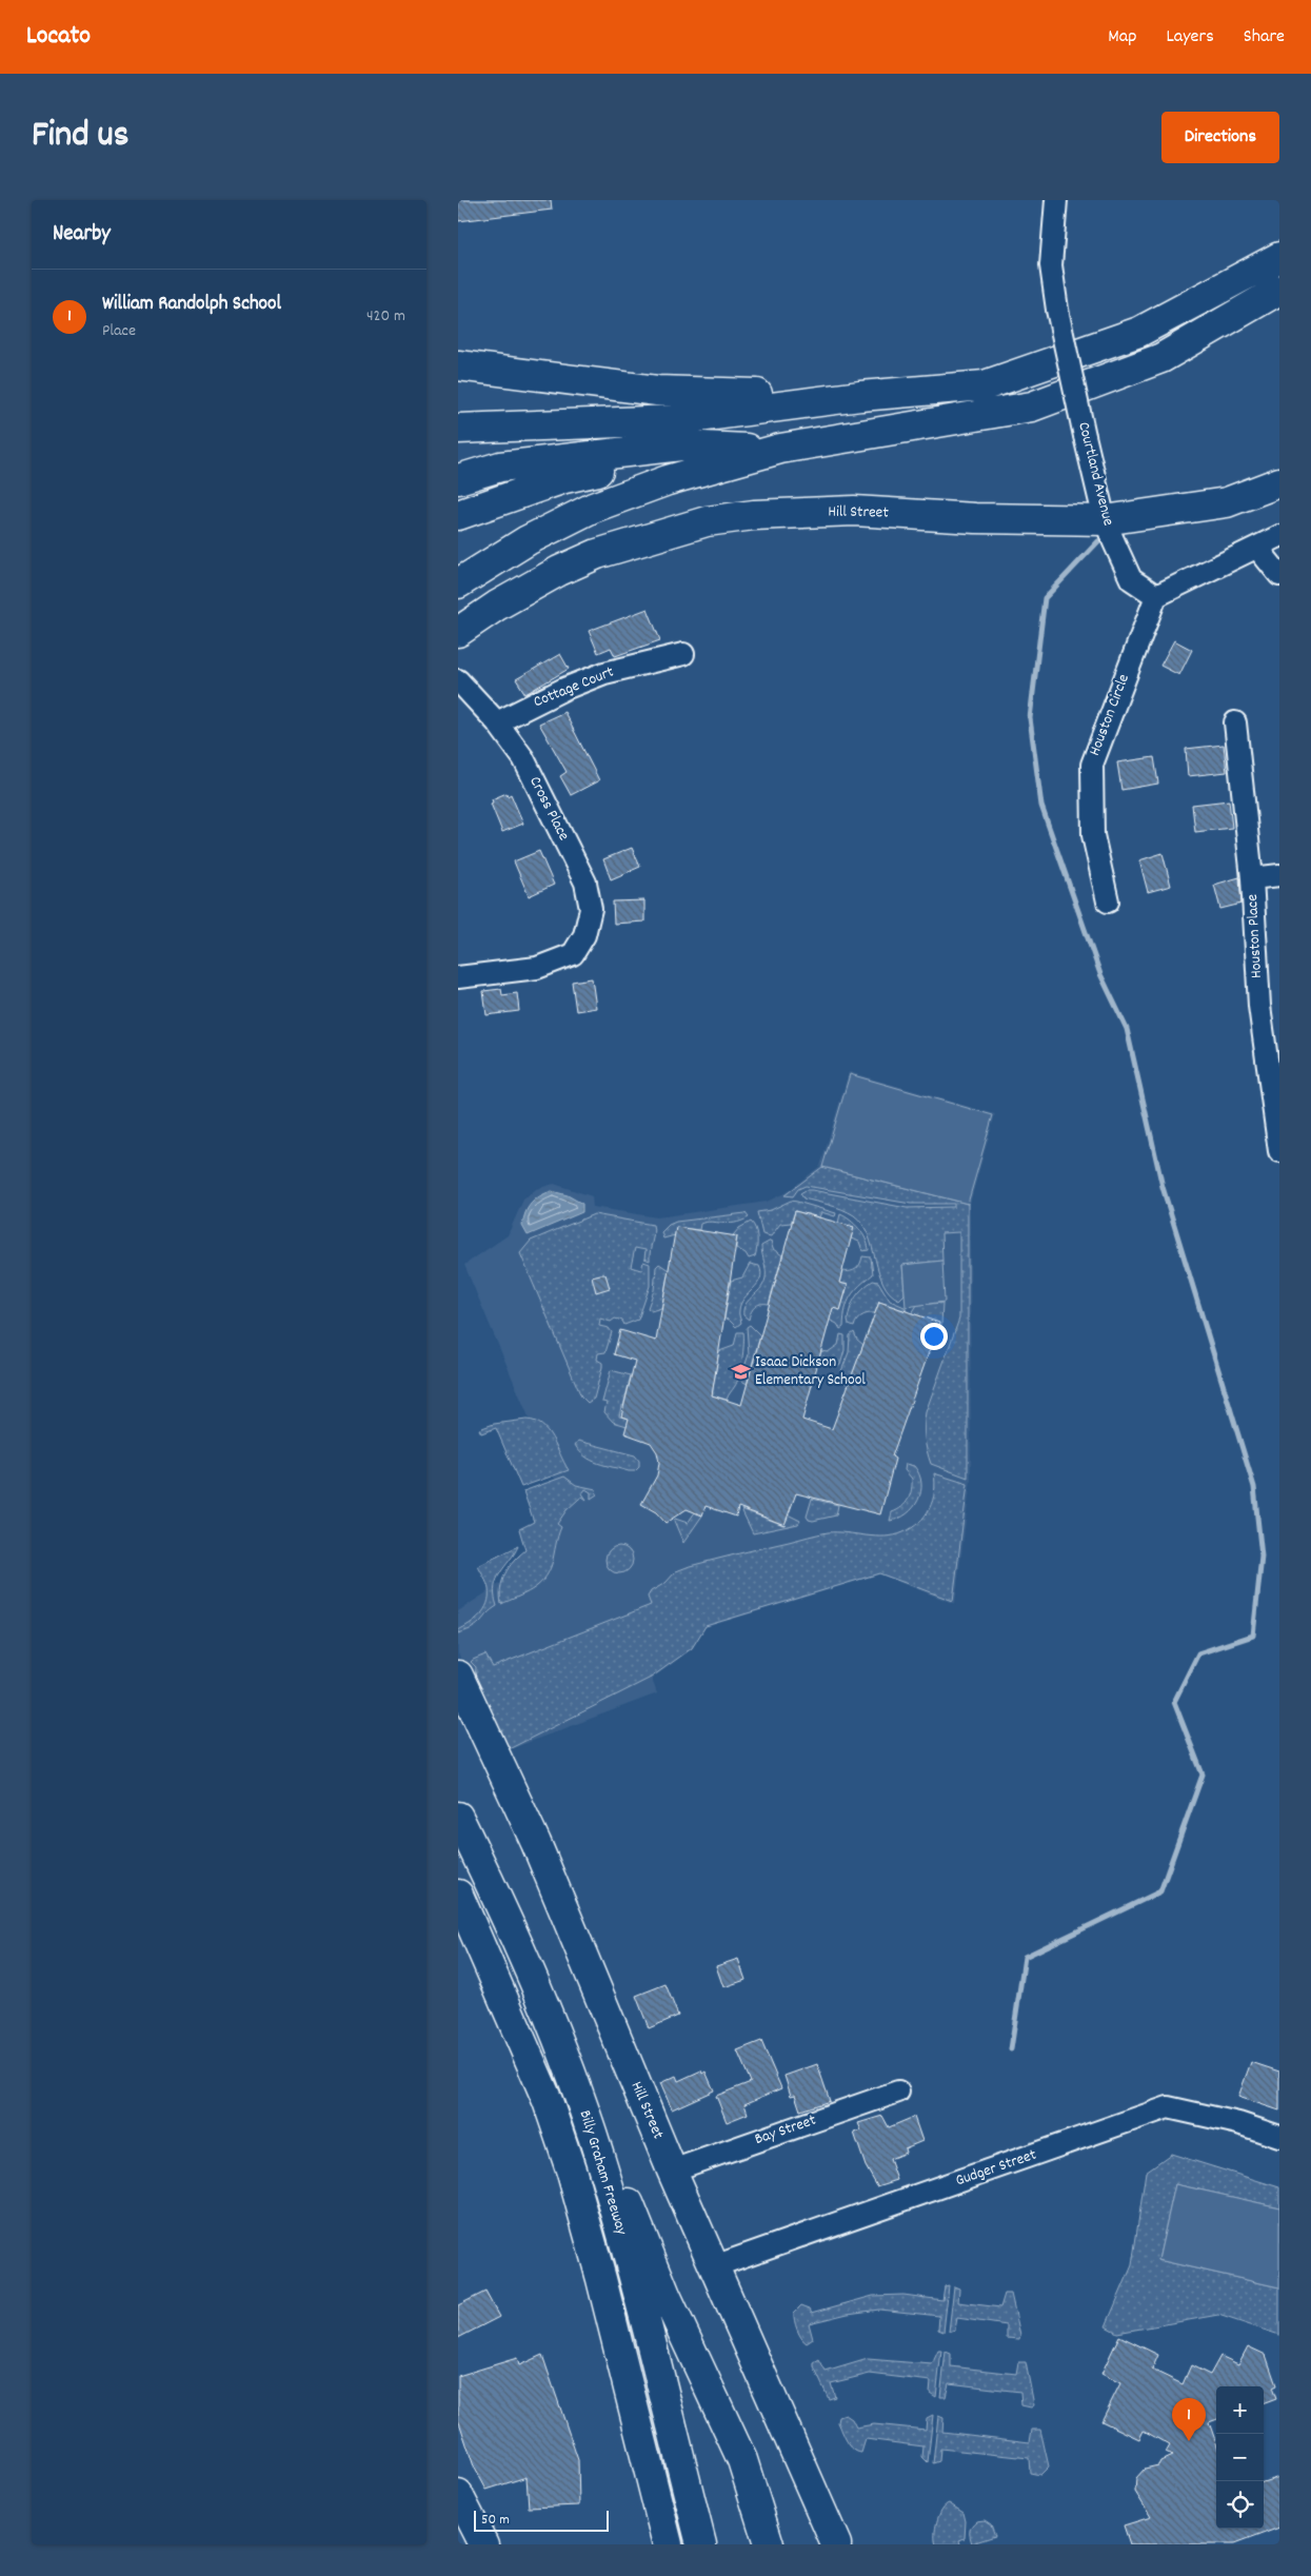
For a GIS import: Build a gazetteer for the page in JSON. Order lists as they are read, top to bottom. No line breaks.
{"streets":{"main road":["Hill Street","Billy Graham Freeway"],"street":["Courtland Avenue","Cottage Court","Houston Circle","Cross Place","Houston Place","Bay Street","Gudger Street"]},"crossings":[["Courtland Avenue","Hill Street"],["Courtland Avenue","Houston Circle"],["Hill Street","Bay Street"],["Hill Street","Gudger Street"],["Cottage Court","Cross Place"]],"places":{"school or university":["Isaac Dickson Elementary School"]},"scale_bar":"50 m","page":{"header":"Locato","nav":["Map","Layers","Share"],"title":"Find us","buttons":"Directions","heading":"Nearby","list":[{"mark":"1","name":"William Randolph School","note":"Place","value":"420 m"}],"map_buttons":["+","−"],"pins":"1","scale":"50 m"}}
